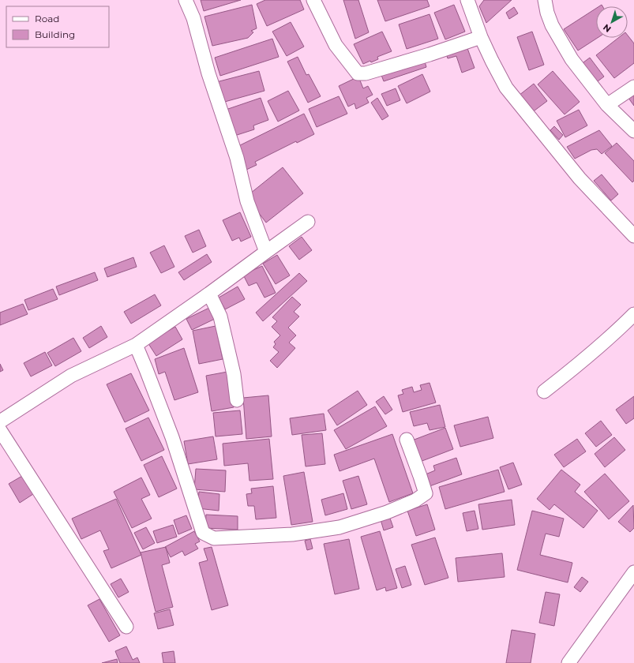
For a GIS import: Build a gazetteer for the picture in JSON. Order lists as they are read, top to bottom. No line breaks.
{"legend":["Road","Building"],"north":"bottom left"}
